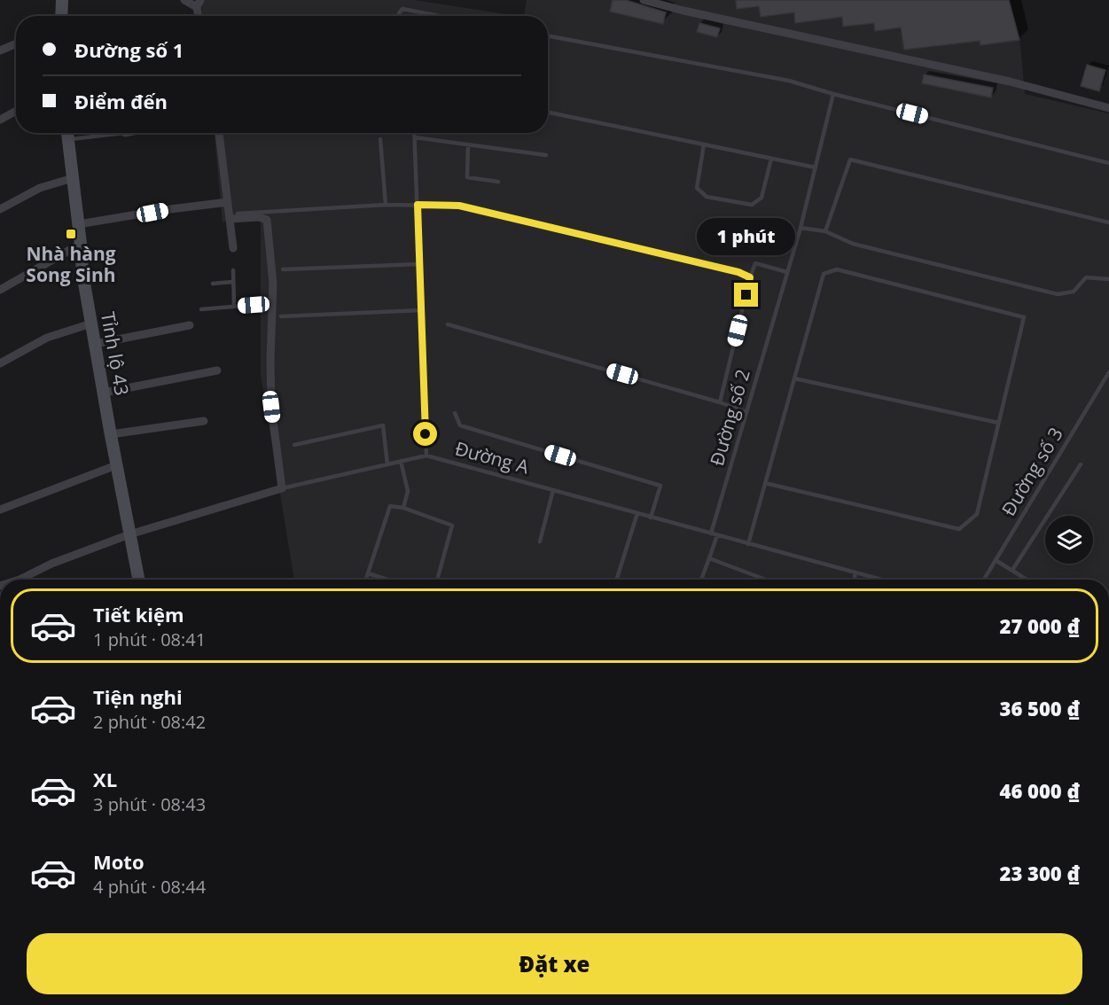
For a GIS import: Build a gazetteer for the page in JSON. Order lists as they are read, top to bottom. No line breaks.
{"streets":{"main road":["Tỉnh lộ 43"],"street":["Đường A"],"lane":["Đường số 2","Đường số 3"]},"crossings":[["Tỉnh lộ 43","Đường A"],["Đường số 2","Đường A"]],"places":{"transit":["Nhà hàng Song Sinh"]},"page":{"banner":["Đường số 1","Điểm đến"],"bubble":"1 phút","list":[{"name":"Tiết kiệm","note":"1 phút · 08:41","value":"27 000 ₫"},{"name":"Tiện nghi","note":"2 phút · 08:42","value":"36 500 ₫"},{"name":"XL","note":"3 phút · 08:43","value":"46 000 ₫"},{"name":"Moto","note":"4 phút · 08:44","value":"23 300 ₫"}],"buttons":"Đặt xe"}}
